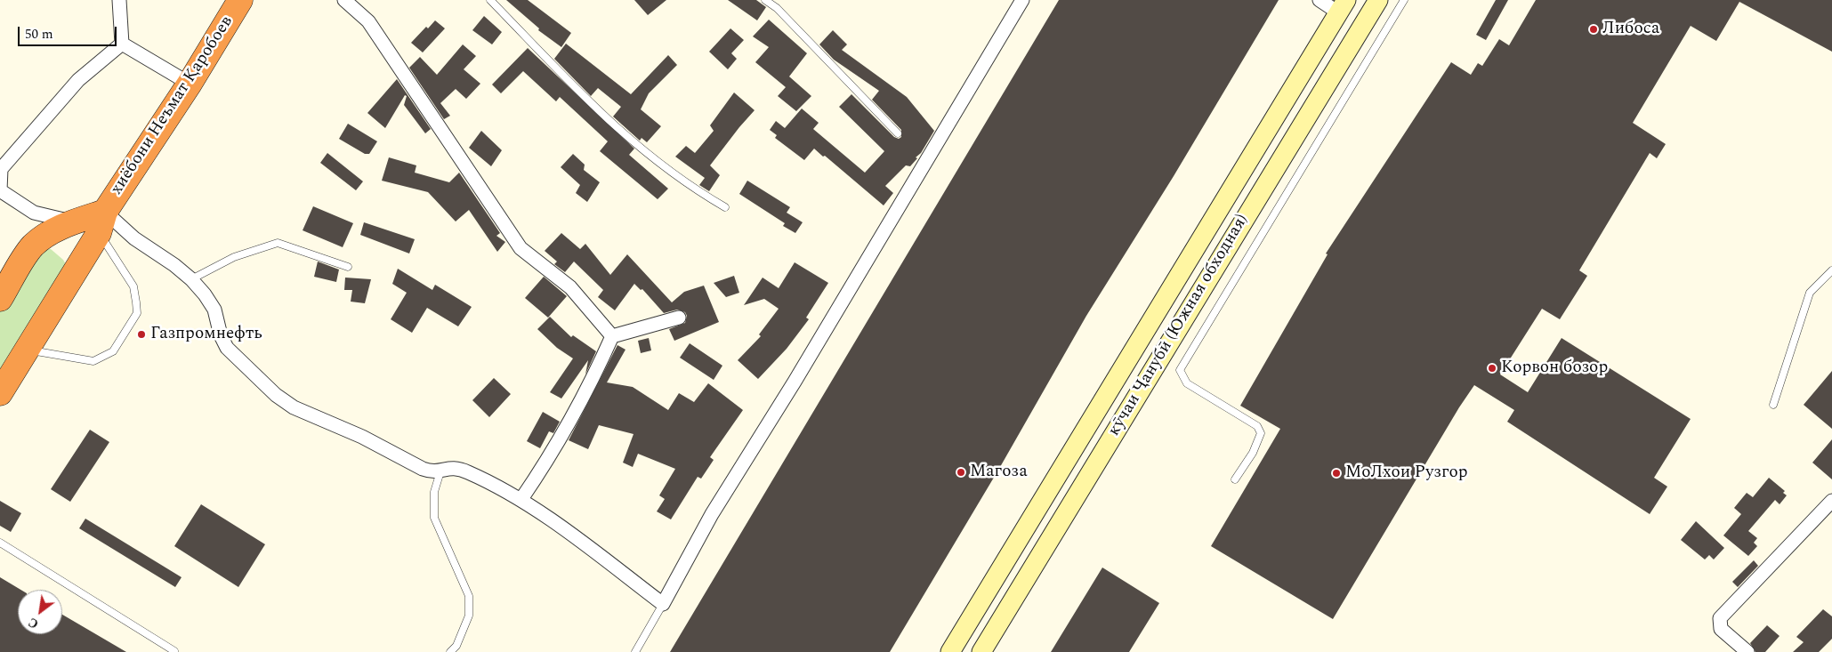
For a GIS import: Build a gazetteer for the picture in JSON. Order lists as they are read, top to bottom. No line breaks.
{"streets":{"highway":["хиёбони Неъмат Қаробоев"],"main road":["кӯчаи Ҷанубӣ (Южная обходная)"]},"places":["Либоса","Газпромнефть","Корвон бозор","Магоза","МоЛхои Рузгор"],"scale_bar":"50 m","north":"bottom left"}
